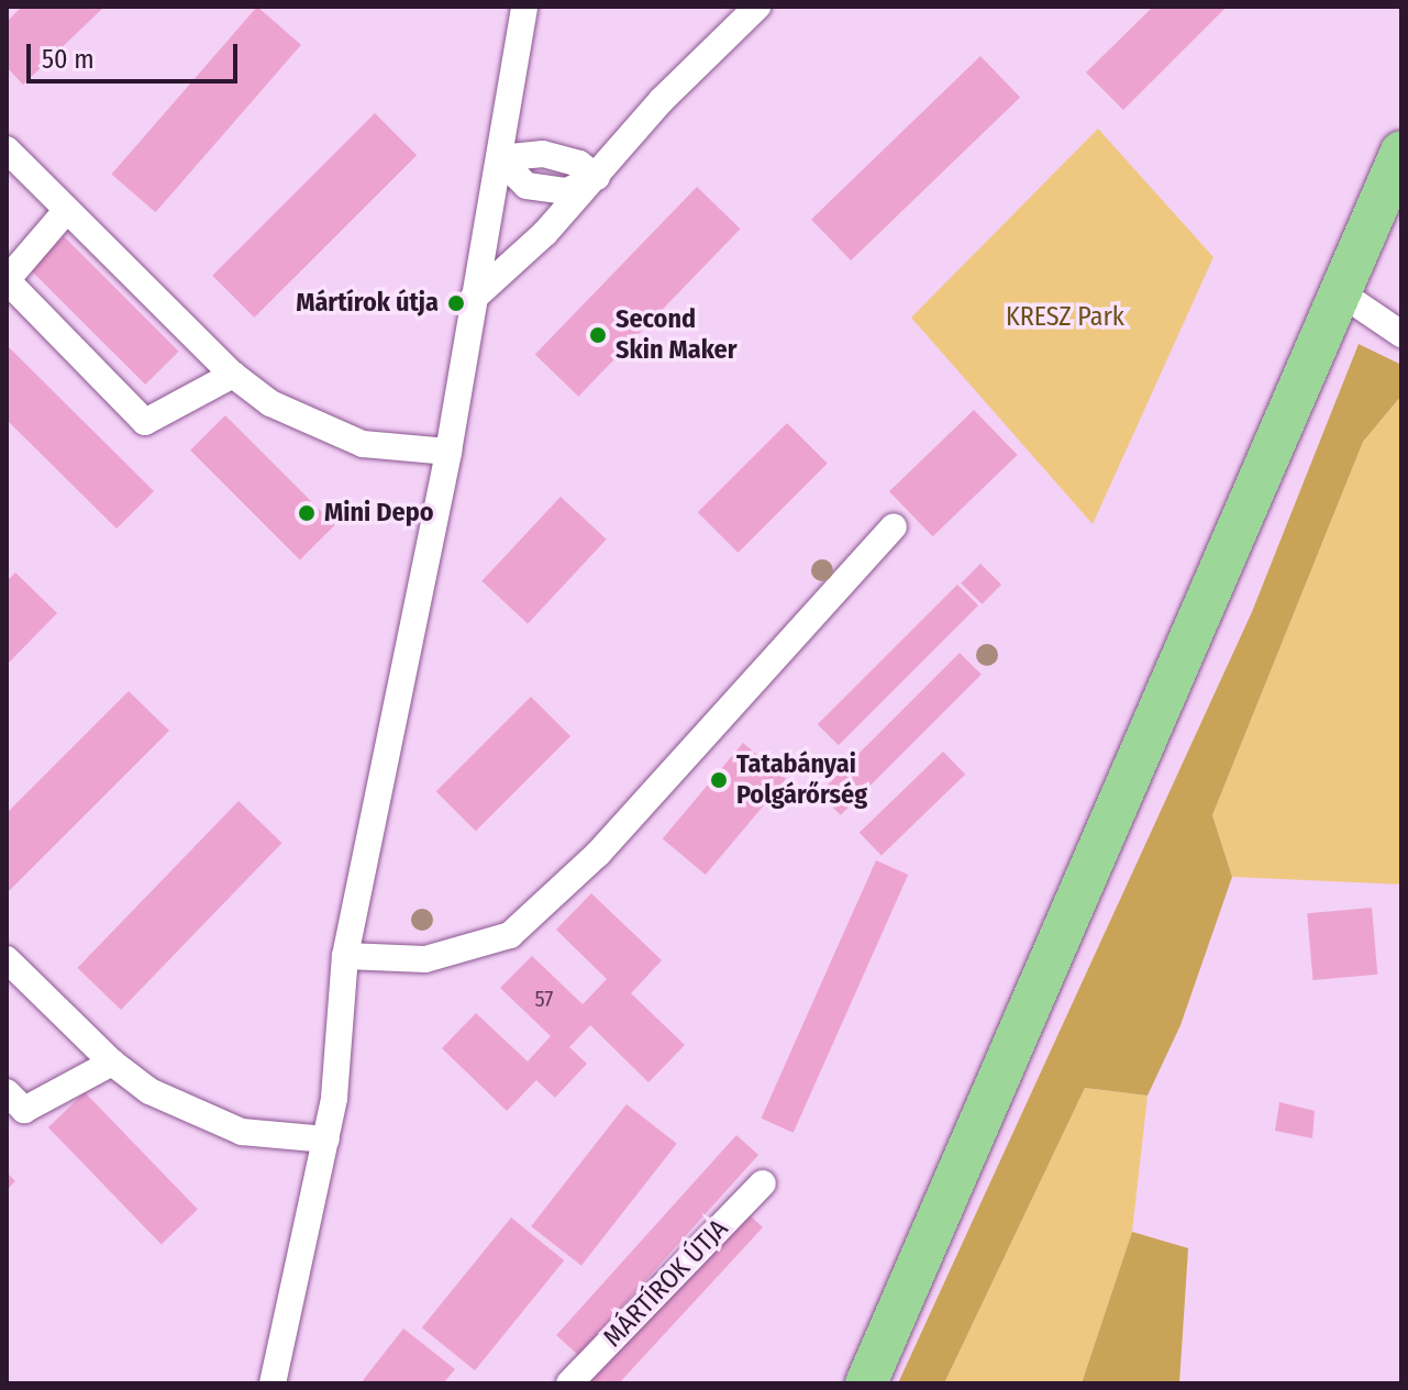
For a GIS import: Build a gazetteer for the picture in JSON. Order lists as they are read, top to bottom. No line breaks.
{"streets":{"street":["MÁRTÍROK ÚTJA"]},"parks":["KRESZ Park"],"places":["Mártírok útja","Second Skin Maker","Mini Depo","Tatabányai Polgárőrség"],"house_numbers":["57"],"scale_bar":"50 m"}
